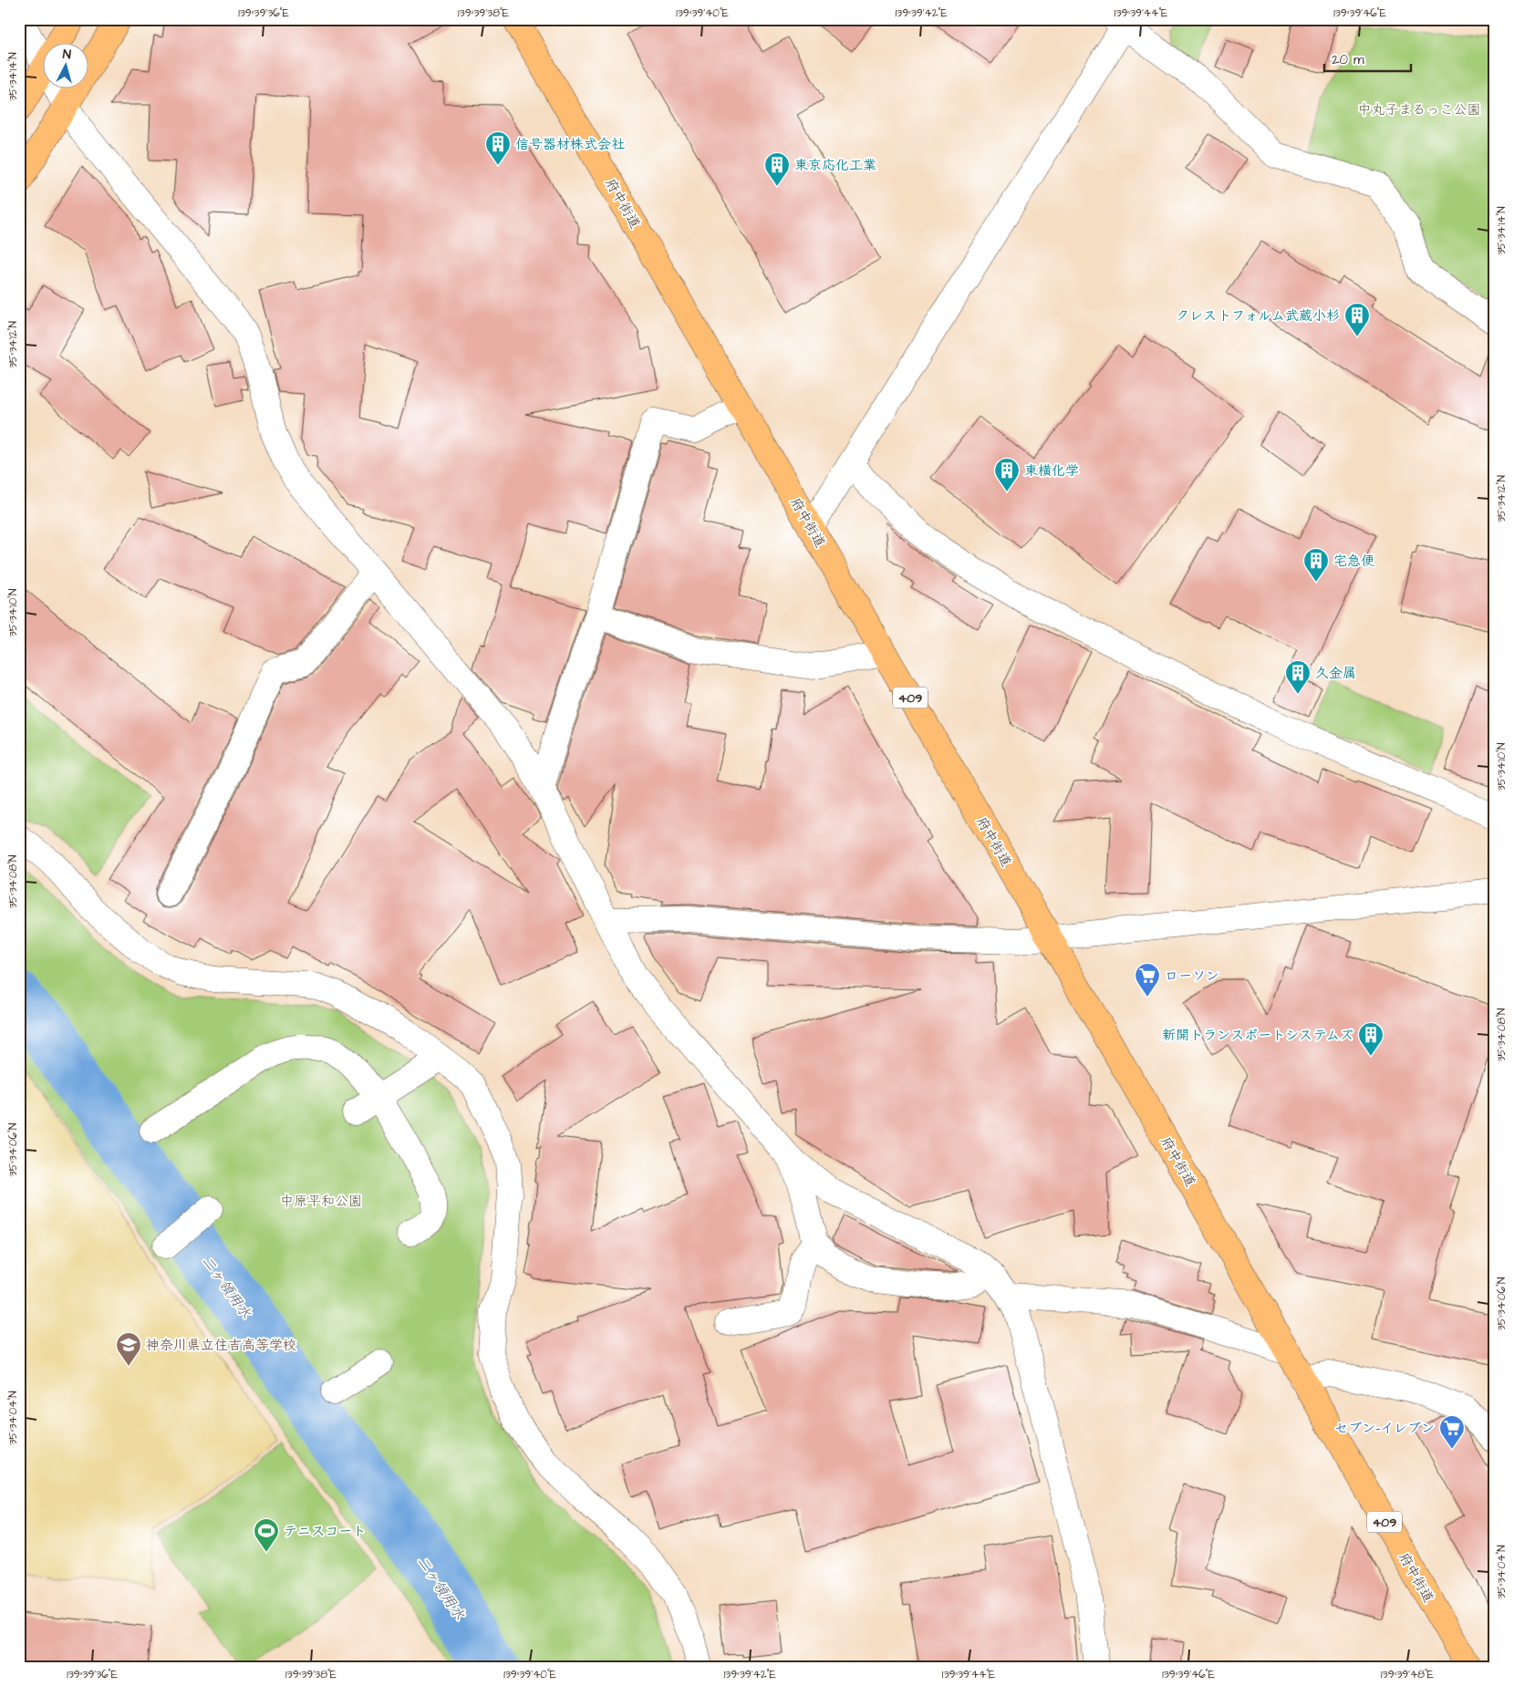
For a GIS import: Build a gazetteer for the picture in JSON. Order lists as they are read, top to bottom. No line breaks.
{"streets":{"main road":["府中街道","409"]},"water":["二ヶ領用水"],"parks":["中丸子まるっこ公園","中原平和公園"],"places":{"building":["信号器材株式会社","東京応化工業","クレストフォルム武蔵小杉","東横化学","宅急便","久金属","新開トランスポートシステムズ"],"supermarket":["ローソン","セブン-イレブン"],"school or university":["神奈川県立住吉高等学校"],"sports":["テニスコート"]},"scale_bar":"20 m","north":"top","coordinates":["139°39'36\"E","139°39'38\"E","139°39'40\"E","139°39'42\"E","139°39'44\"E","139°39'46\"E","35°34'14\"N","35°34'12\"N","35°34'10\"N","35°34'08\"N","35°34'06\"N","35°34'04\"N","139°39'48\"E"]}
